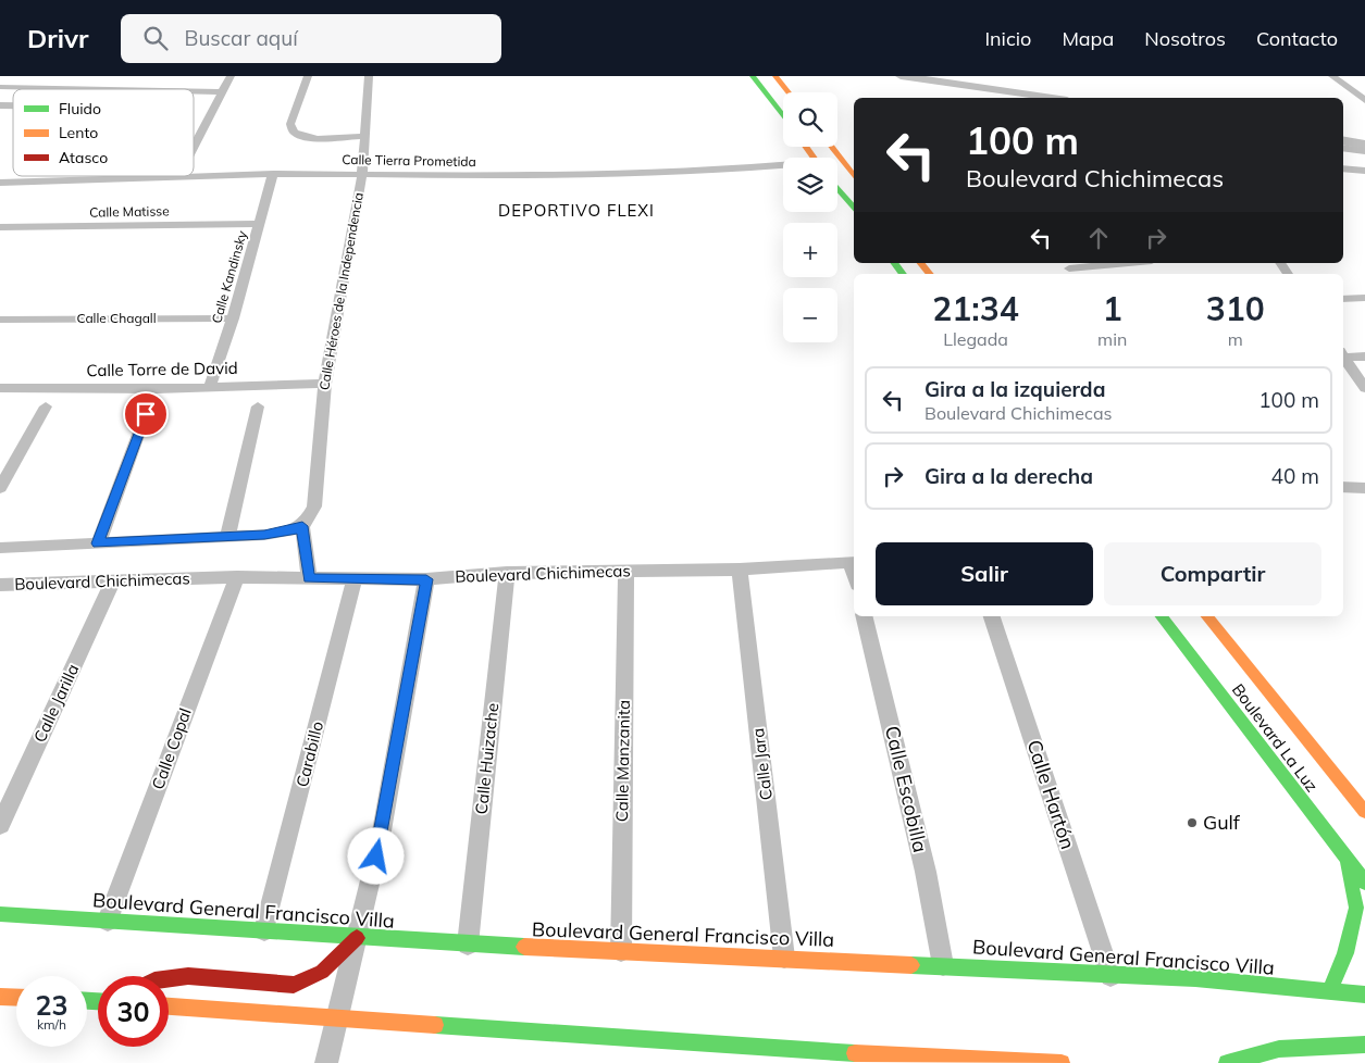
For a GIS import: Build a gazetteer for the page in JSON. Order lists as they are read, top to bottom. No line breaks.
{"streets":{"main road":["Boulevard La Luz","Boulevard General Francisco Villa"],"street":["Calle Tierra Prometida","Calle Matisse","Calle Kandinsky","Calle Héroes de la Independencia","Calle Chagall","Calle Torre de David","Boulevard Chichimecas","Calle Jarilla","Calle Copal","Carabillo","Calle Huizache","Calle Manzanita","Calle Jara","Calle Escobilla","Calle Hartón"]},"crossings":[["Calle Tierra Prometida","Calle Kandinsky"],["Calle Tierra Prometida","Calle Héroes de la Independencia"],["Calle Matisse","Calle Kandinsky"],["Calle Kandinsky","Calle Chagall"],["Calle Kandinsky","Calle Torre de David"],["Calle Héroes de la Independencia","Calle Torre de David"],["Boulevard Chichimecas","Calle Jarilla"],["Boulevard Chichimecas","Calle Copal"],["Boulevard Chichimecas","Carabillo"],["Boulevard Chichimecas","Calle Huizache"],["Boulevard Chichimecas","Calle Manzanita"],["Boulevard Chichimecas","Calle Jara"],["Calle Copal","Boulevard General Francisco Villa"],["Carabillo","Boulevard General Francisco Villa"],["Calle Huizache","Boulevard General Francisco Villa"],["Calle Manzanita","Boulevard General Francisco Villa"],["Calle Jara","Boulevard General Francisco Villa"],["Calle Escobilla","Boulevard General Francisco Villa"],["Calle Hartón","Boulevard General Francisco Villa"]],"districts":["DEPORTIVO FLEXI"],"places":["Gulf"],"legend":["Fluido","Lento","Atasco"],"page":{"header":"Drivr","search":"Buscar aquí","nav":["Inicio","Mapa","Nosotros","Contacto"],"map_buttons":["+","−"],"turn":["100 m","Boulevard Chichimecas"],"eta":["21:34","Llegada","1","min","310","m"],"list":[{"name":"Gira a la izquierda","note":"Boulevard Chichimecas","value":"100 m"},{"name":"Gira a la derecha","value":"40 m"}],"buttons":["Salir","Compartir"],"speed":"23 km/h","limit":"30"}}
